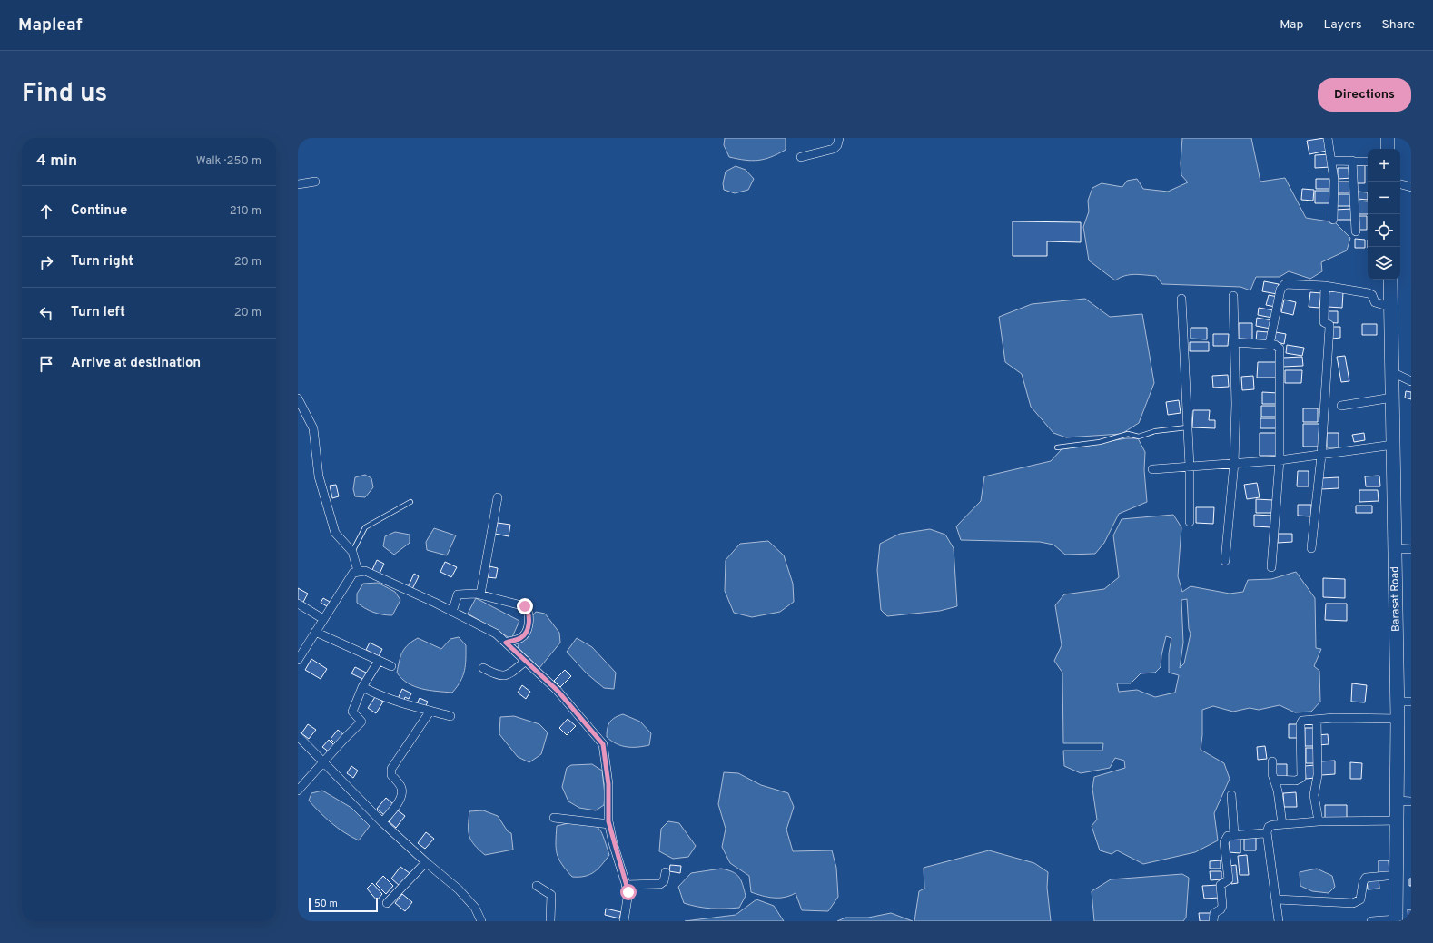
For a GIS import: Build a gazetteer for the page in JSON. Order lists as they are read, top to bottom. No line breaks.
{"streets":{"main road":["Barasat Road"]},"scale_bar":"50 m","page":{"header":"Mapleaf","nav":["Map","Layers","Share"],"title":"Find us","buttons":"Directions","heading":["4 min","Walk · 250 m"],"map_buttons":["+","−"],"list":[["Continue","210 m"],["Turn right","20 m"],["Turn left","20 m"],"Arrive at destination"],"scale":"50 m"}}
